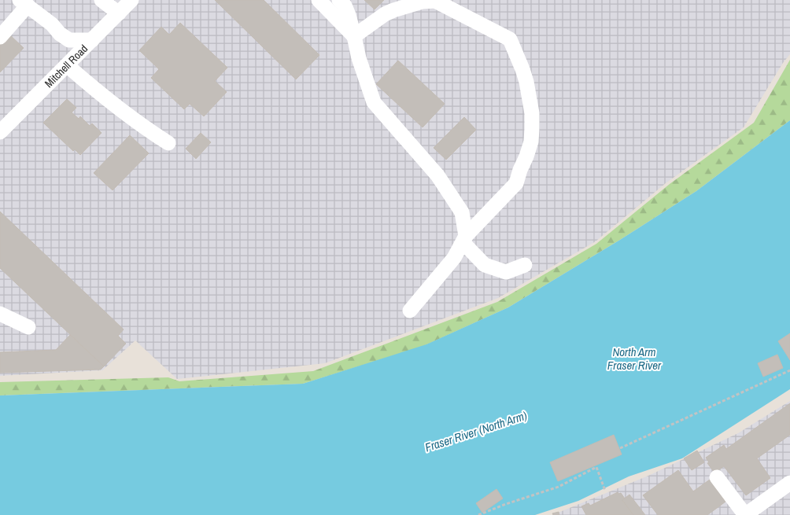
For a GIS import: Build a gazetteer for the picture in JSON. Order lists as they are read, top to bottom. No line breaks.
{"streets":{"street":["Mitchell Road"]},"water":["North Arm Fraser River","Fraser River (North Arm)"]}
